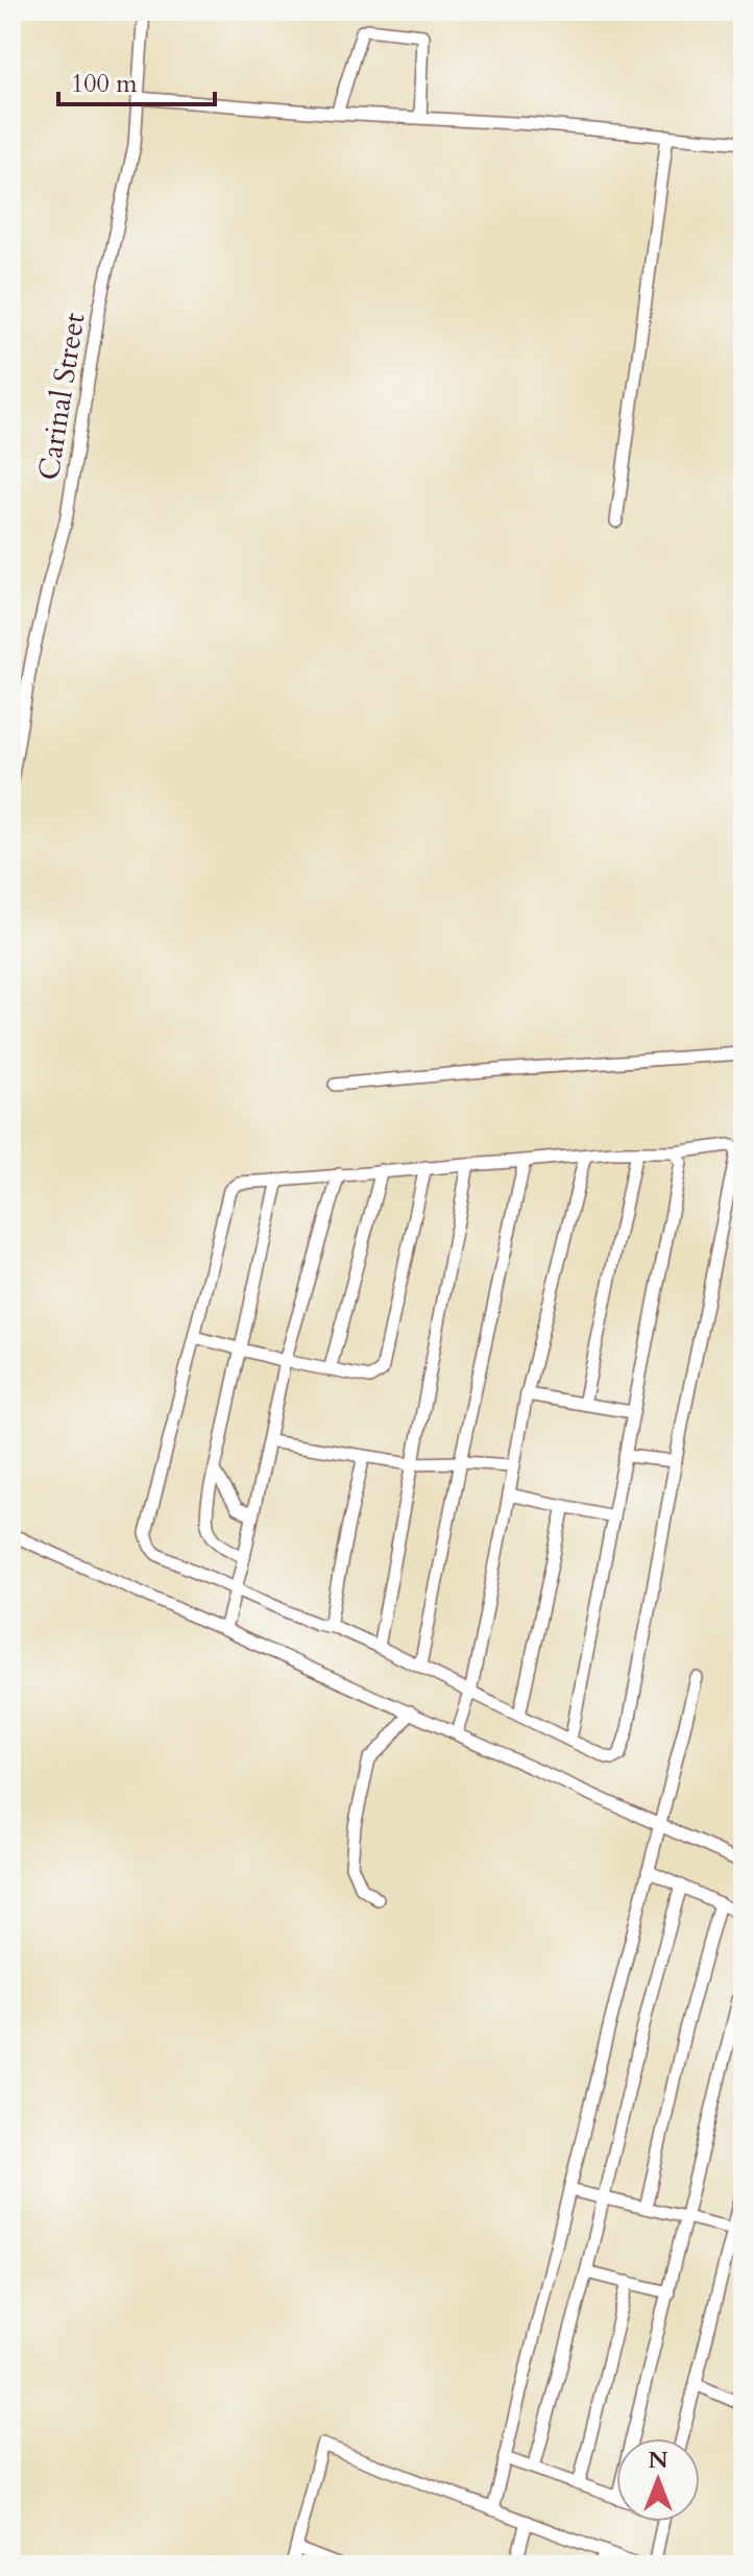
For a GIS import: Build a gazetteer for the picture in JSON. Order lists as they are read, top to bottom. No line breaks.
{"streets":{"street":["Carinal Street"]},"scale_bar":"100 m","north":"top"}
